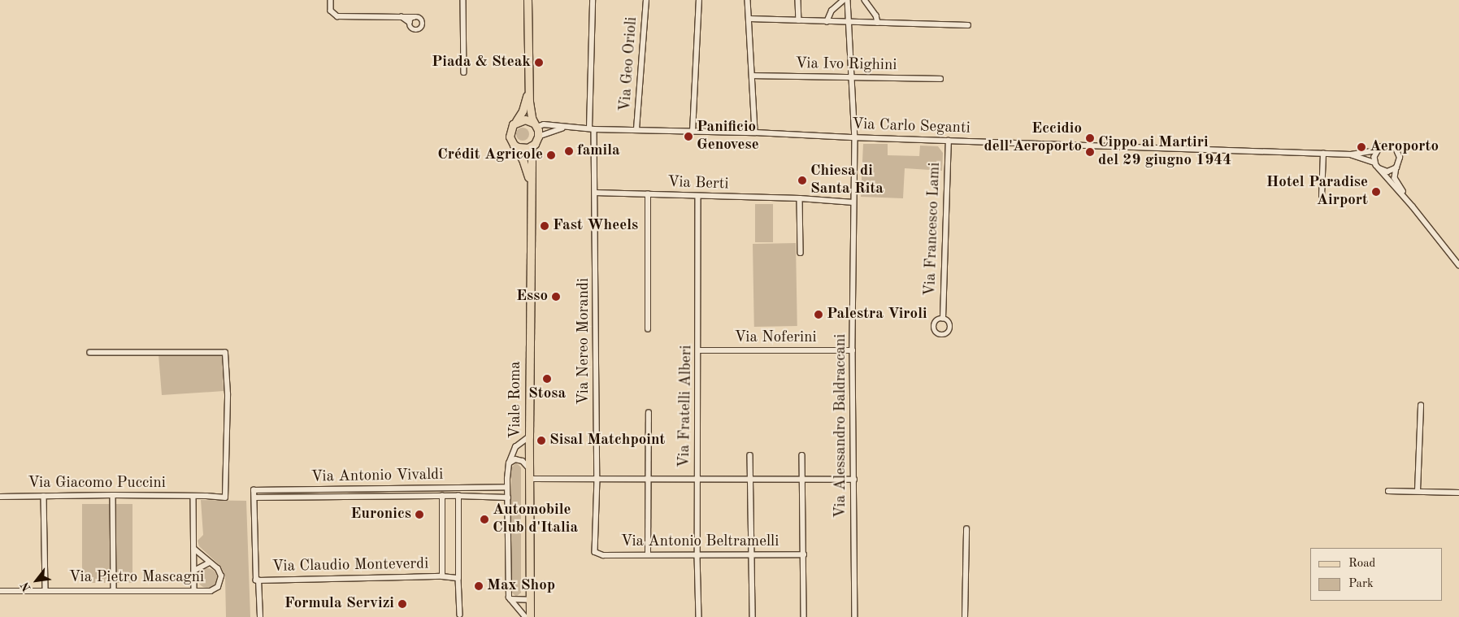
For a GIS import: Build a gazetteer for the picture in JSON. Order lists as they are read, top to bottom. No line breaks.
{"streets":{"main road":["Viale Roma"],"street":["Via Geo Orioli","Via Ivo Righini","Via Carlo Seganti","Via Berti","Via Francesco Lami","Via Noferini","Via Nereo Morandi","Via Fratelli Alberi","Via Alessandro Baldraccani","Via Antonio Vivaldi","Via Giacomo Puccini","Via Antonio Beltramelli","Via Claudio Monteverdi","Via Pietro Mascagni"]},"crossings":[["Via Geo Orioli","Via Carlo Seganti"],["Via Ivo Righini","Via Alessandro Baldraccani"],["Via Carlo Seganti","Via Francesco Lami"],["Via Carlo Seganti","Via Nereo Morandi"],["Via Carlo Seganti","Viale Roma"],["Via Carlo Seganti","Via Alessandro Baldraccani"],["Via Berti","Via Nereo Morandi"],["Via Berti","Via Fratelli Alberi"],["Via Berti","Via Alessandro Baldraccani"],["Via Noferini","Via Fratelli Alberi"],["Via Noferini","Via Alessandro Baldraccani"],["Via Nereo Morandi","Via Antonio Beltramelli"],["Via Fratelli Alberi","Via Antonio Beltramelli"],["Via Antonio Vivaldi","Via Claudio Monteverdi"]],"places":["Piada & Steak","Panificio Genovese","Eccidio dell'Aeroporto","Aeroporto","famila","Cippo ai Martiri del 29 giugno 1944","Crédit Agricole","Chiesa di Santa Rita","Hotel Paradise Airport","Fast Wheels","Esso","Palestra Viroli","Stosa","Sisal Matchpoint","Euronics","Automobile Club d'Italia","Max Shop","Formula Servizi"],"legend":["Road","Park"],"north":"bottom left"}
